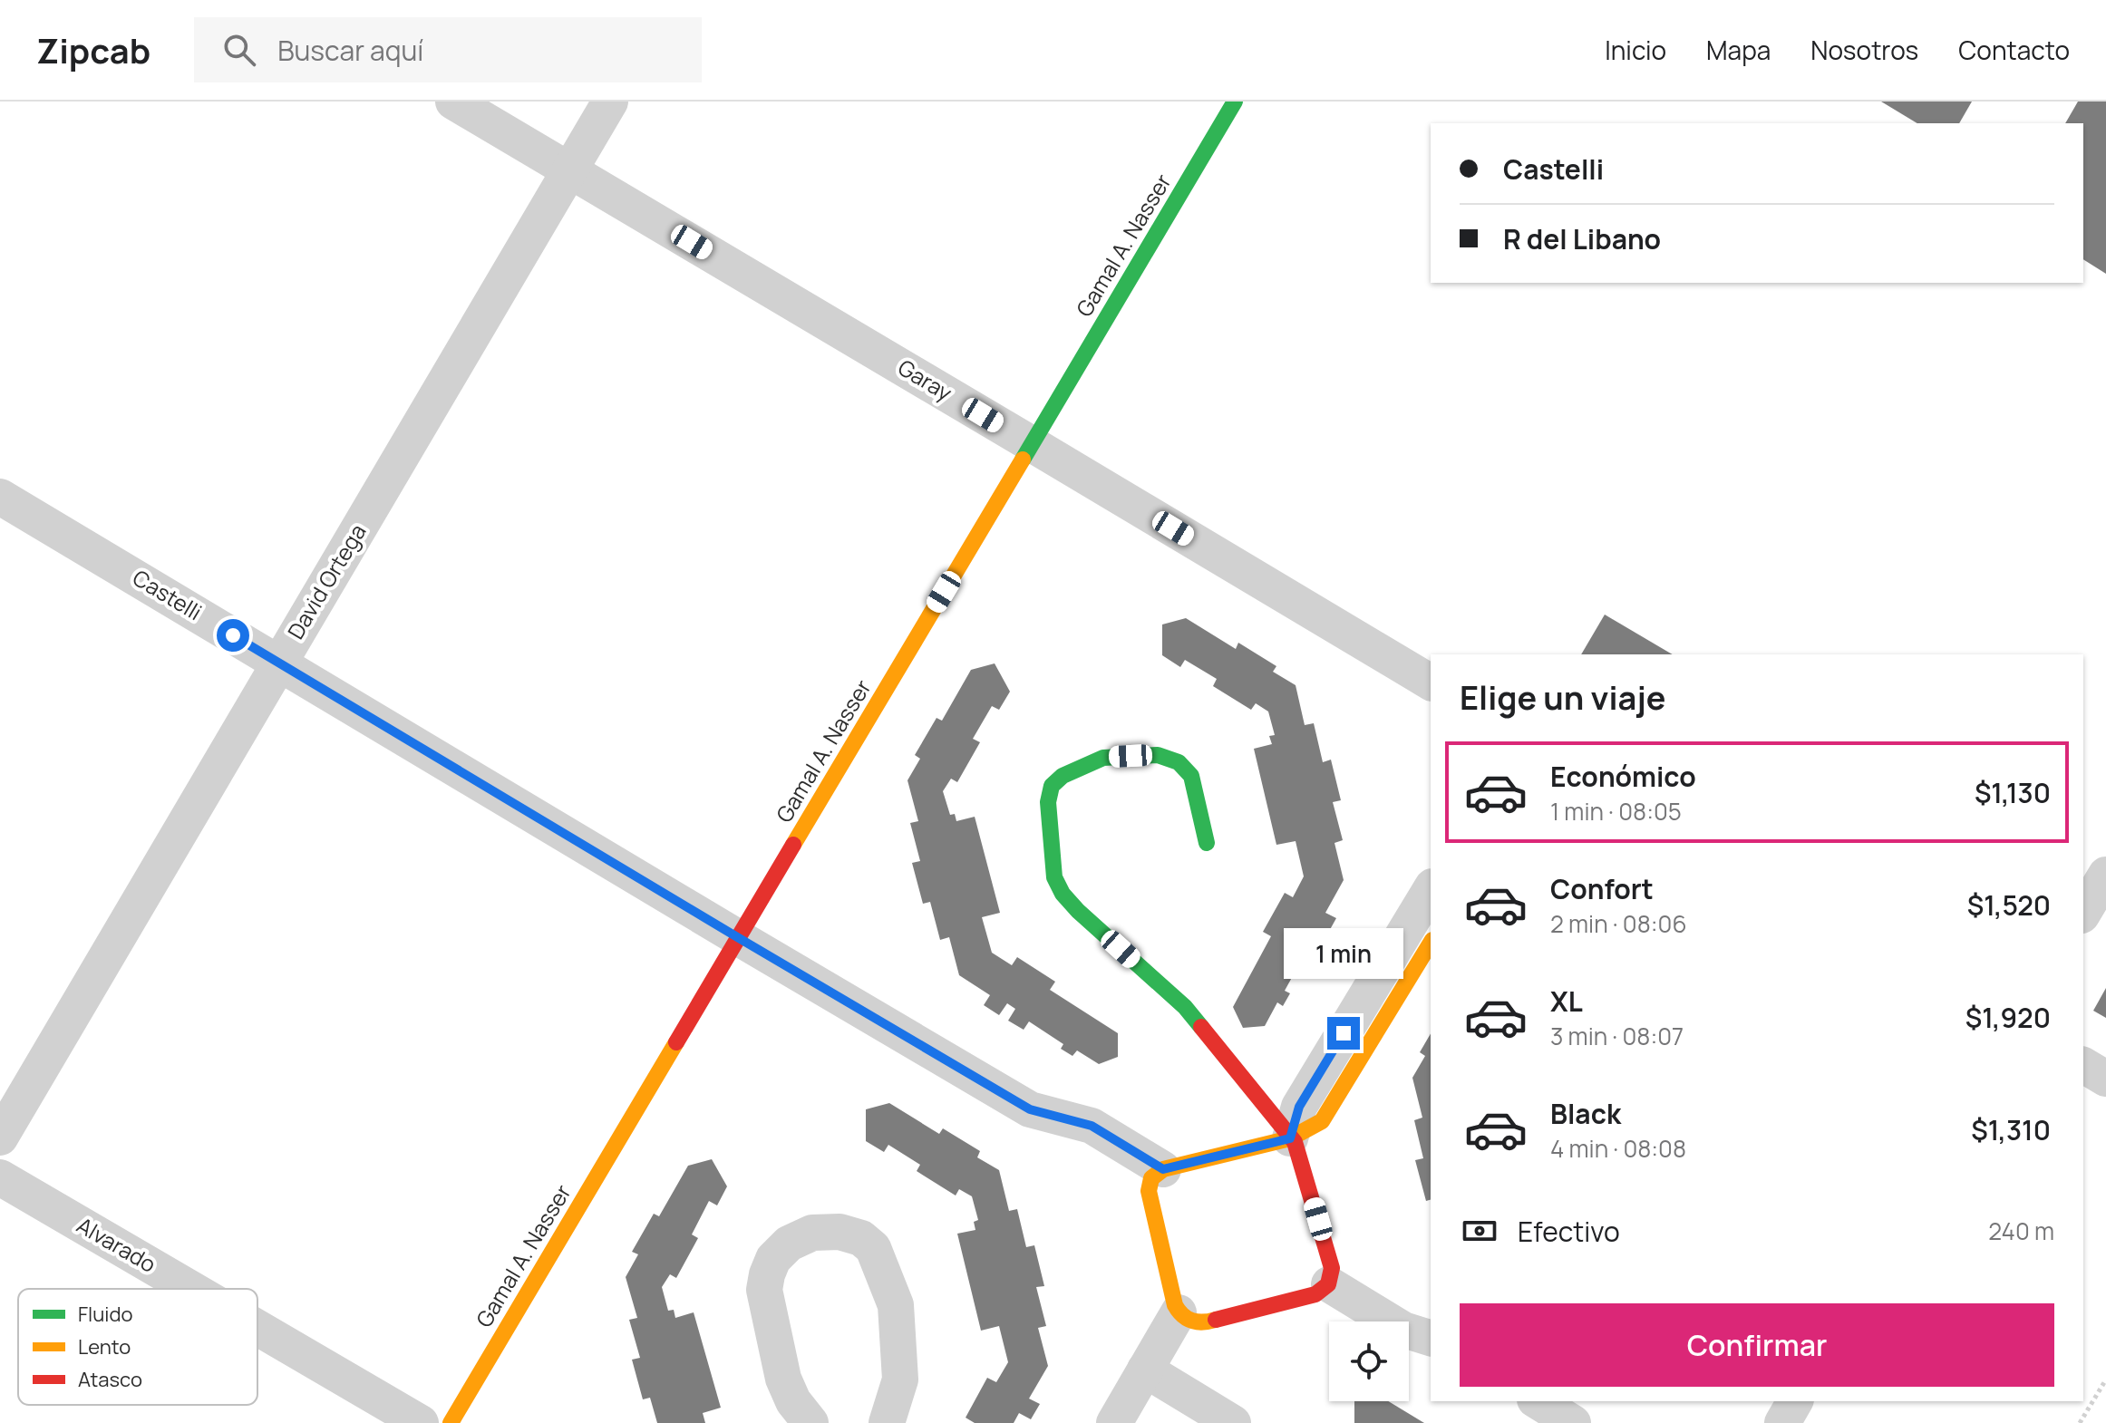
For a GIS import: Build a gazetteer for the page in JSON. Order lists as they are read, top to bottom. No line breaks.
{"streets":{"street":["Gamal A. Nasser","Garay","David Ortega","Castelli","Alvarado"]},"crossings":[["Gamal A. Nasser","Garay"],["Gamal A. Nasser","Castelli"],["Garay","David Ortega"],["David Ortega","Castelli"]],"legend":["Fluido","Lento","Atasco"],"page":{"header":"Zipcab","search":"Buscar aquí","nav":["Inicio","Mapa","Nosotros","Contacto"],"banner":["Castelli","R del Libano"],"heading":"Elige un viaje","list":[{"name":"Económico","note":"1 min · 08:05","value":"$1,130"},{"name":"Confort","note":"2 min · 08:06","value":"$1,520"},{"name":"XL","note":"3 min · 08:07","value":"$1,920"},{"name":"Black","note":"4 min · 08:08","value":"$1,310"}],"bubble":"1 min","pay":["Efectivo","240 m"],"buttons":"Confirmar"}}
